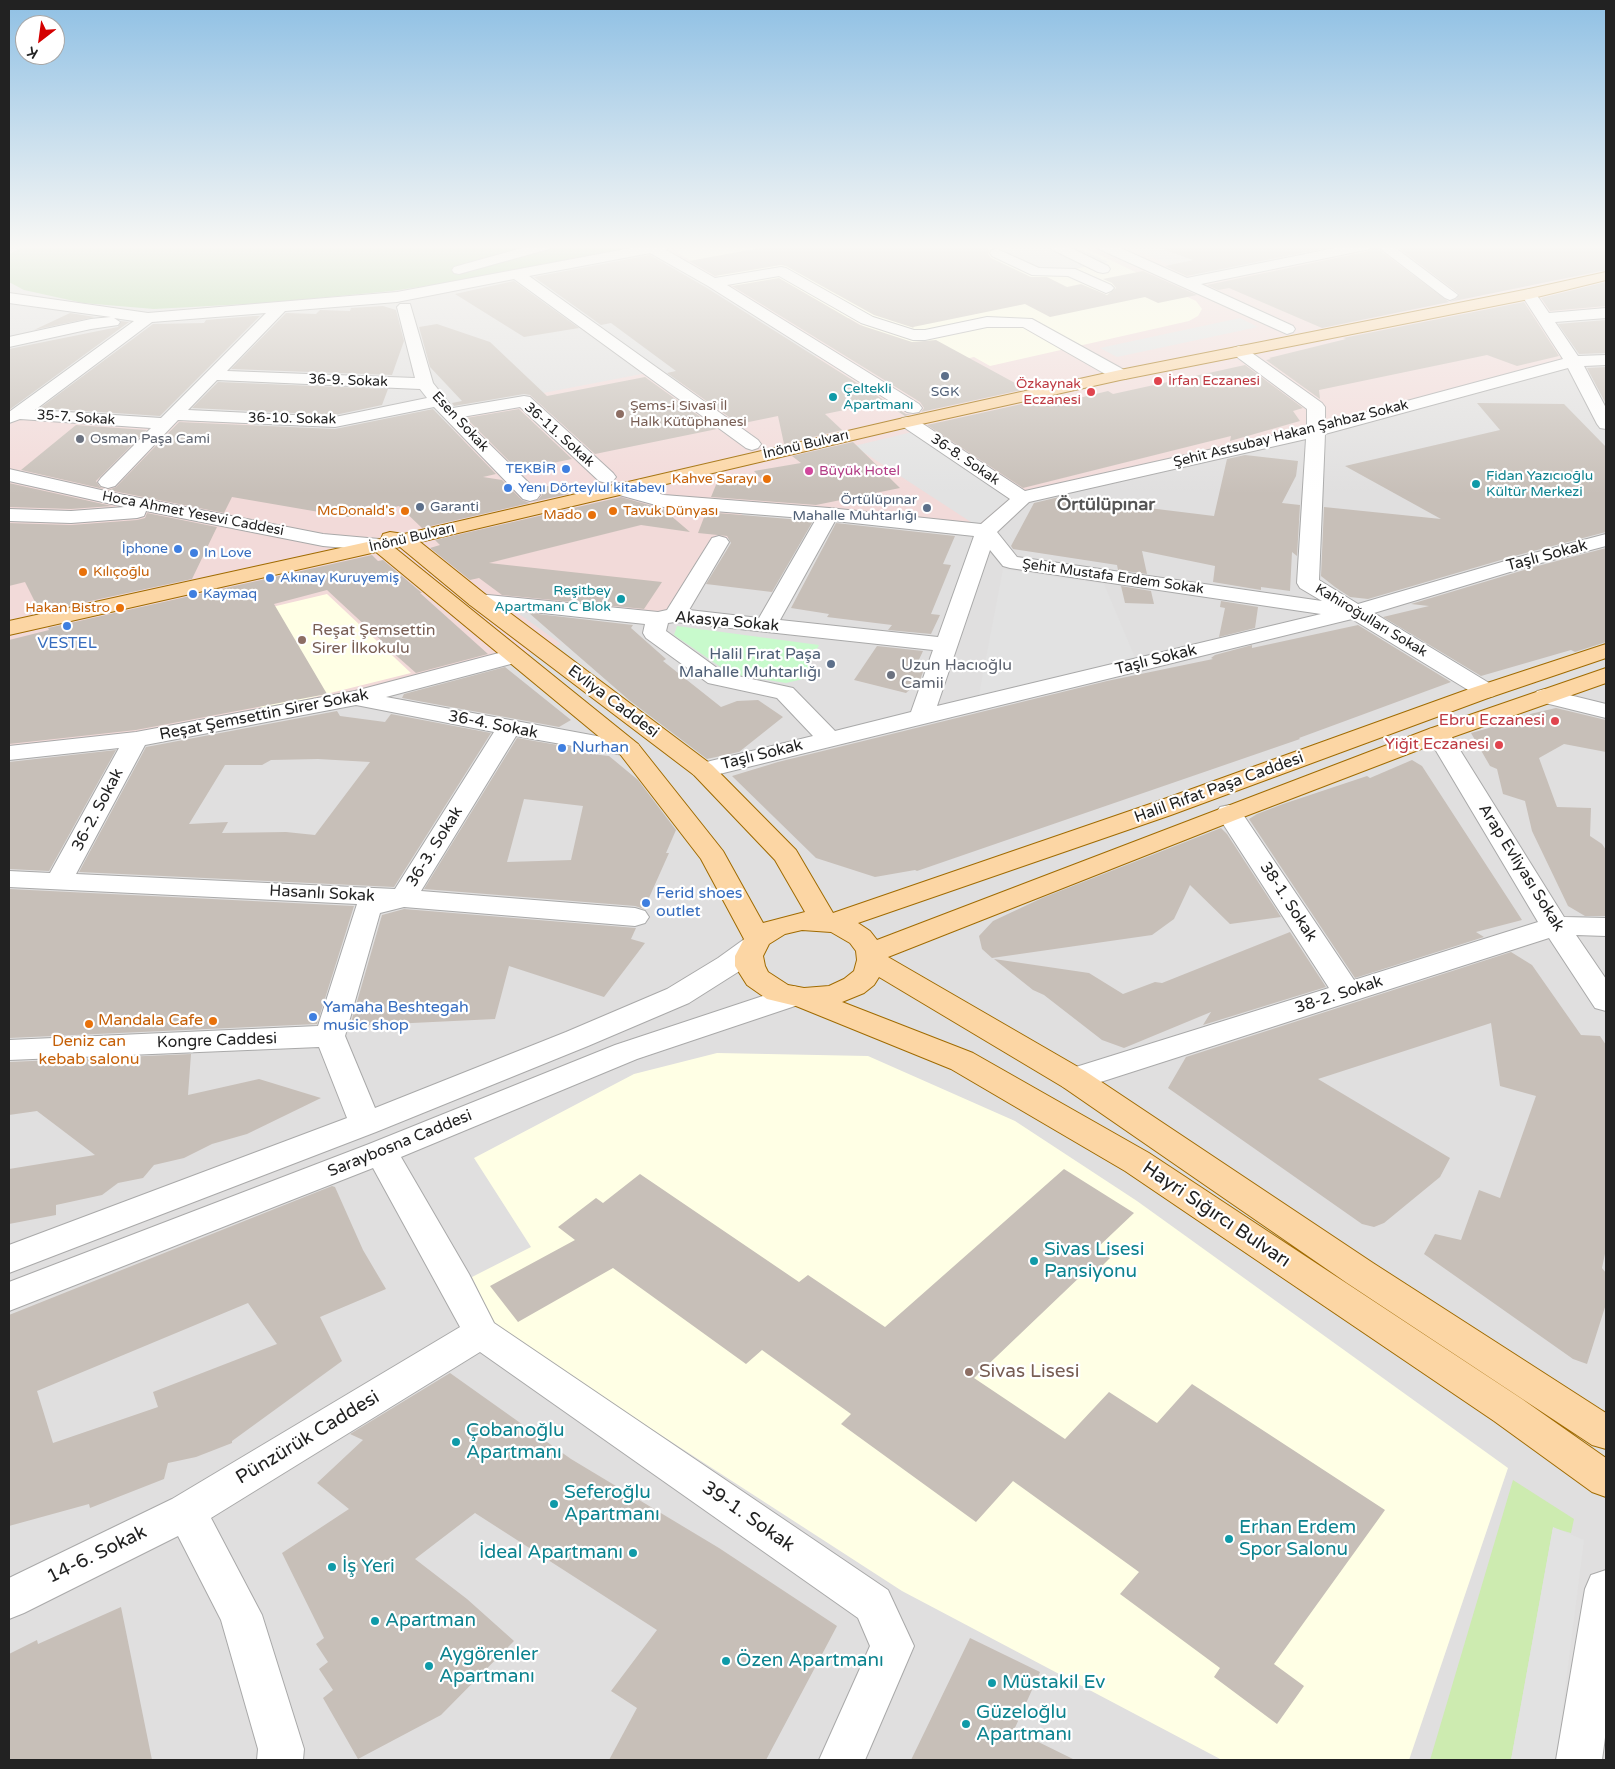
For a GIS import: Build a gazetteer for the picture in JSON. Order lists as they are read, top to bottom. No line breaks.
{"streets":{"main road":["İnönü Bulvarı","Evliya Caddesi","Halil Rıfat Paşa Caddesi","Hayri Sığırcı Bulvarı"],"street":["36-9. Sokak","35-7. Sokak","36-10. Sokak","Esen Sokak","Şehit Astsubay Hakan Şahbaz Sokak","36-11. Sokak","36-8. Sokak","Hoca Ahmet Yesevi Caddesi","Taşlı Sokak","Şehit Mustafa Erdem Sokak","Kahiroğulları Sokak","Akasya Sokak","Reşat Şemsettin Sirer Sokak","36-4. Sokak","36-2. Sokak","36-3. Sokak","Arap Evliyası Sokak","Hasanlı Sokak","38-1. Sokak","38-2. Sokak","Kongre Caddesi","Saraybosna Caddesi","Pünzürük Caddesi","39-1. Sokak","14-6. Sokak"]},"crossings":[["36-9. Sokak","Esen Sokak"],["35-7. Sokak","36-10. Sokak"],["36-10. Sokak","Esen Sokak"],["36-10. Sokak","36-11. Sokak"],["Esen Sokak","36-11. Sokak"],["Esen Sokak","İnönü Bulvarı"],["Şehit Astsubay Hakan Şahbaz Sokak","36-8. Sokak"],["Şehit Astsubay Hakan Şahbaz Sokak","Şehit Mustafa Erdem Sokak"],["Şehit Astsubay Hakan Şahbaz Sokak","Kahiroğulları Sokak"],["36-11. Sokak","İnönü Bulvarı"],["İnönü Bulvarı","36-8. Sokak"],["İnönü Bulvarı","Hoca Ahmet Yesevi Caddesi"],["İnönü Bulvarı","Kahiroğulları Sokak"],["İnönü Bulvarı","Evliya Caddesi"],["Hoca Ahmet Yesevi Caddesi","Evliya Caddesi"],["Taşlı Sokak","Şehit Mustafa Erdem Sokak"],["Taşlı Sokak","Kahiroğulları Sokak"],["Taşlı Sokak","Evliya Caddesi"],["Şehit Mustafa Erdem Sokak","Kahiroğulları Sokak"],["Kahiroğulları Sokak","Halil Rıfat Paşa Caddesi"],["Akasya Sokak","Evliya Caddesi"],["Evliya Caddesi","Reşat Şemsettin Sirer Sokak"],["Evliya Caddesi","36-4. Sokak"],["Evliya Caddesi","Halil Rıfat Paşa Caddesi"],["Evliya Caddesi","Saraybosna Caddesi"],["Evliya Caddesi","Hayri Sığırcı Bulvarı"],["Reşat Şemsettin Sirer Sokak","36-4. Sokak"],["Reşat Şemsettin Sirer Sokak","36-2. Sokak"],["36-4. Sokak","36-3. Sokak"],["Halil Rıfat Paşa Caddesi","Arap Evliyası Sokak"],["Halil Rıfat Paşa Caddesi","38-1. Sokak"],["Halil Rıfat Paşa Caddesi","Saraybosna Caddesi"],["Halil Rıfat Paşa Caddesi","Hayri Sığırcı Bulvarı"],["36-2. Sokak","Hasanlı Sokak"],["36-3. Sokak","Hasanlı Sokak"],["36-3. Sokak","Kongre Caddesi"],["Arap Evliyası Sokak","38-2. Sokak"],["38-1. Sokak","38-2. Sokak"],["38-2. Sokak","Hayri Sığırcı Bulvarı"],["Saraybosna Caddesi","Hayri Sığırcı Bulvarı"],["Pünzürük Caddesi","39-1. Sokak"],["Pünzürük Caddesi","14-6. Sokak"]],"districts":["Örtülüpınar"],"places":["SGK","İrfan Eczanesi","Özkaynak Eczanesi","Çeltekli Apartmanı","Şems-i Sivasî İl Halk Kütüphanesi","Osman Paşa Cami","TEKBİR","Büyük Hotel","Kahve Sarayı","Fidan Yazıcıoğlu Kültür Merkezi","Yenı Dörteylul kitabevı","Garanti","Örtülüpınar Mahalle Muhtarlığı","McDonald's","Tavuk Dünyası","Mado","İphone","In Love","Kılıçoğlu","Akınay Kuruyemiş","Kaymaq","Reşitbey Apartmanı C Blok","Hakan Bistro","VESTEL","Reşat Şemsettin Sirer İlkokulu","Halil Fırat Paşa Mahalle Muhtarlığı","Uzun Hacıoğlu Camii","Ebru Eczanesi","Yiğit Eczanesi","Nurhan","Ferid shoes outlet","Yamaha Beshtegah music shop","Mandala Cafe","Deniz can kebab salonu","Sivas Lisesi Pansiyonu","Sivas Lisesi","Çobanoğlu Apartmanı","Seferoğlu Apartmanı","Erhan Erdem Spor Salonu","İdeal Apartmanı","İş Yeri","Apartman","Özen Apartmanı","Aygörenler Apartmanı","Müstakil Ev","Güzeloğlu Apartmanı"],"north":"bottom left"}
